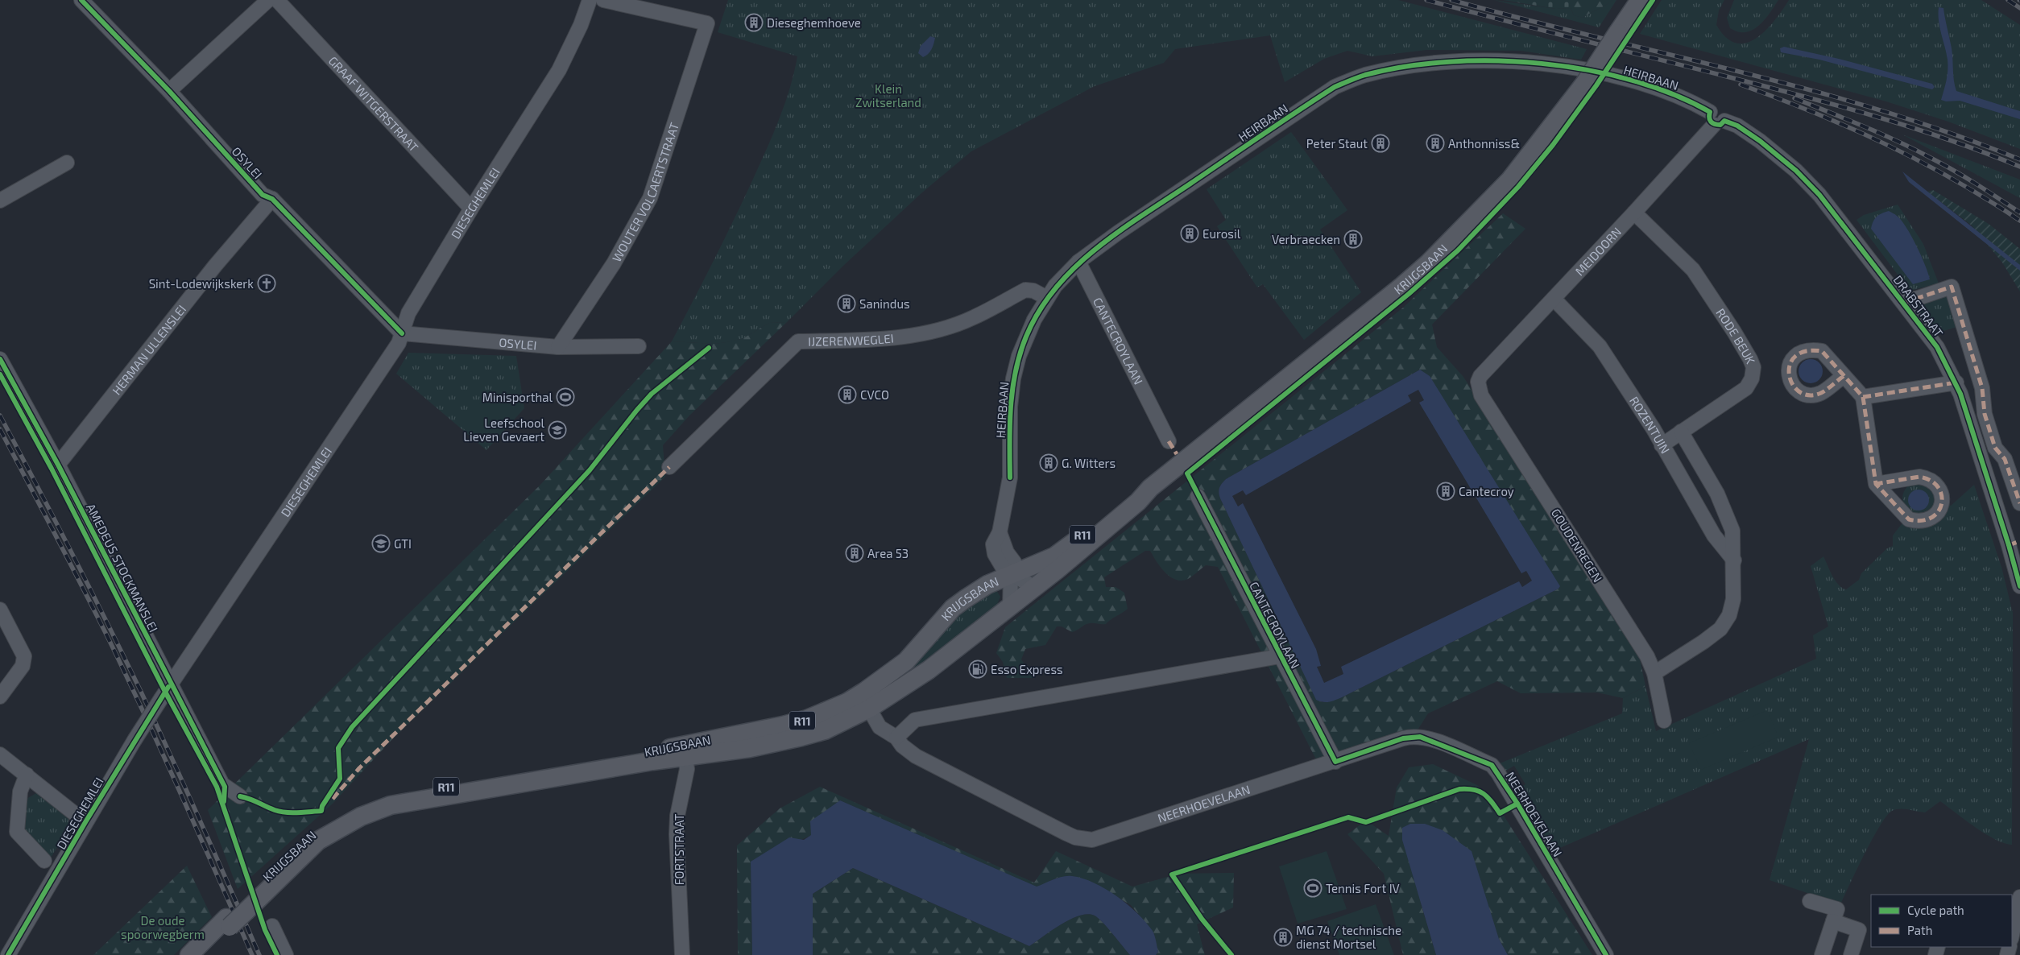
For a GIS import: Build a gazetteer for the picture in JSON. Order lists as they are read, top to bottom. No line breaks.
{"streets":{"main road":["KRIJGSBAAN","R11"],"street":["HEIRBAAN","GRAAF WITGERSTRAAT","OSYLEI","WOUTER VOLCAERTSTRAAT","DIESEGHEMLEI","MEIDOORN","DRABSTRAAT","RODE BEUK","IJZERENWEGLEI","CANTECROYLAAN","HERMAN ULLENSLEI","ROZENTUIN","GOUDENREGEN","AMEDEUS STOCKMANSLEI","NEERHOEVELAAN","FORTSTRAAT"]},"crossings":[["HEIRBAAN","MEIDOORN"],["HEIRBAAN","KRIJGSBAAN"],["HEIRBAAN","DRABSTRAAT"],["HEIRBAAN","IJZERENWEGLEI"],["HEIRBAAN","CANTECROYLAAN"],["GRAAF WITGERSTRAAT","DIESEGHEMLEI"],["OSYLEI","WOUTER VOLCAERTSTRAAT"],["OSYLEI","DIESEGHEMLEI"],["OSYLEI","HERMAN ULLENSLEI"],["DIESEGHEMLEI","AMEDEUS STOCKMANSLEI"],["MEIDOORN","DRABSTRAAT"],["MEIDOORN","RODE BEUK"],["MEIDOORN","ROZENTUIN"],["MEIDOORN","GOUDENREGEN"],["KRIJGSBAAN","NEERHOEVELAAN"],["KRIJGSBAAN","FORTSTRAAT"],["RODE BEUK","ROZENTUIN"],["CANTECROYLAAN","NEERHOEVELAAN"],["HERMAN ULLENSLEI","AMEDEUS STOCKMANSLEI"],["ROZENTUIN","GOUDENREGEN"]],"parks":["Klein Zwitserland","De oude spoorwegberm"],"places":{"building":["Dieseghemhoeve","Peter Staut","Anthonniss&","Eurosil","Verbraecken","Sanindus","CVCO","G. Witters","Cantecroy","Area 53","MG 74 / technische dienst Mortsel"],"church":["Sint-Lodewijkskerk"],"sports":["Minisporthal","Tennis Fort IV"],"school or university":["Leefschool Lieven Gevaert","GTI"],"fuel station":["Esso Express"]},"legend":["Cycle path","Path"]}
